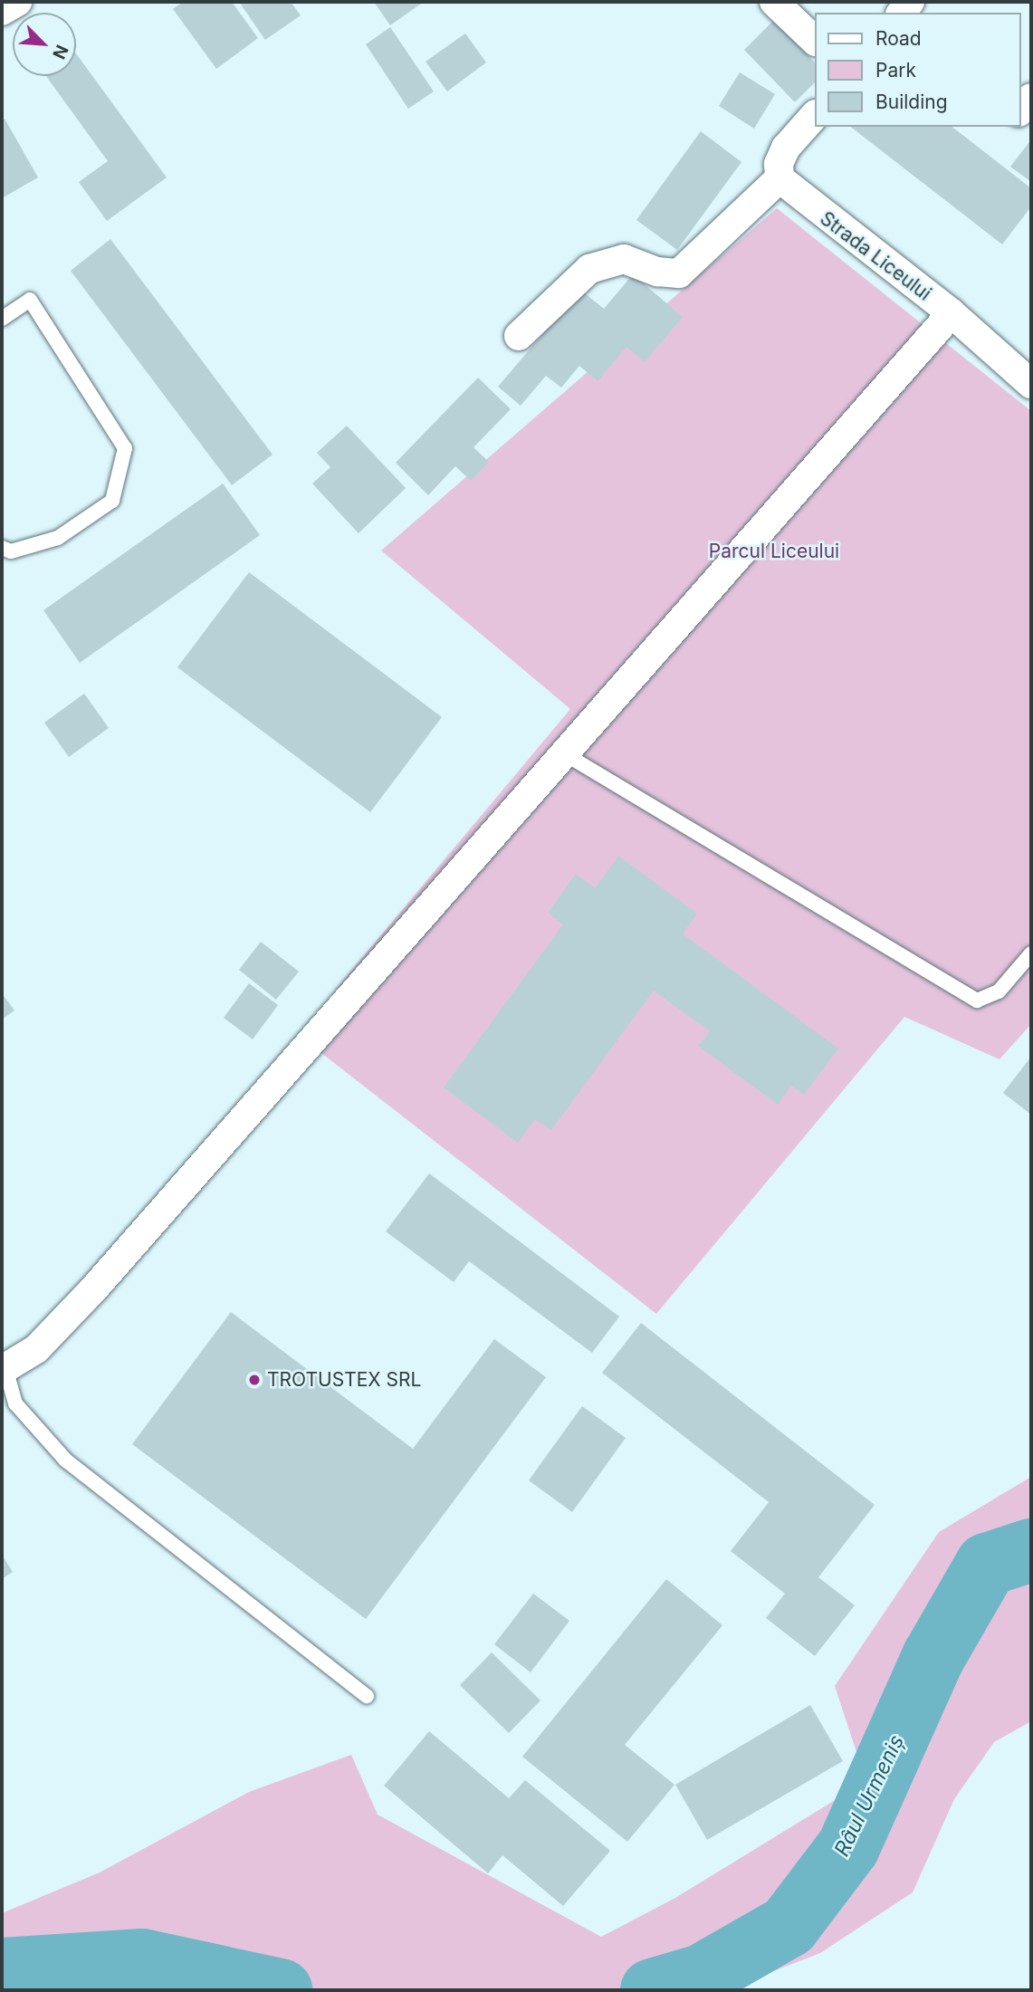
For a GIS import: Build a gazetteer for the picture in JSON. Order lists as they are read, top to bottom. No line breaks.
{"streets":{"street":["Strada Liceului"]},"water":["Râul Urmeniș"],"parks":["Parcul Liceului"],"places":["TROTUSTEX SRL"],"legend":["Road","Park","Building"],"north":"bottom right"}
